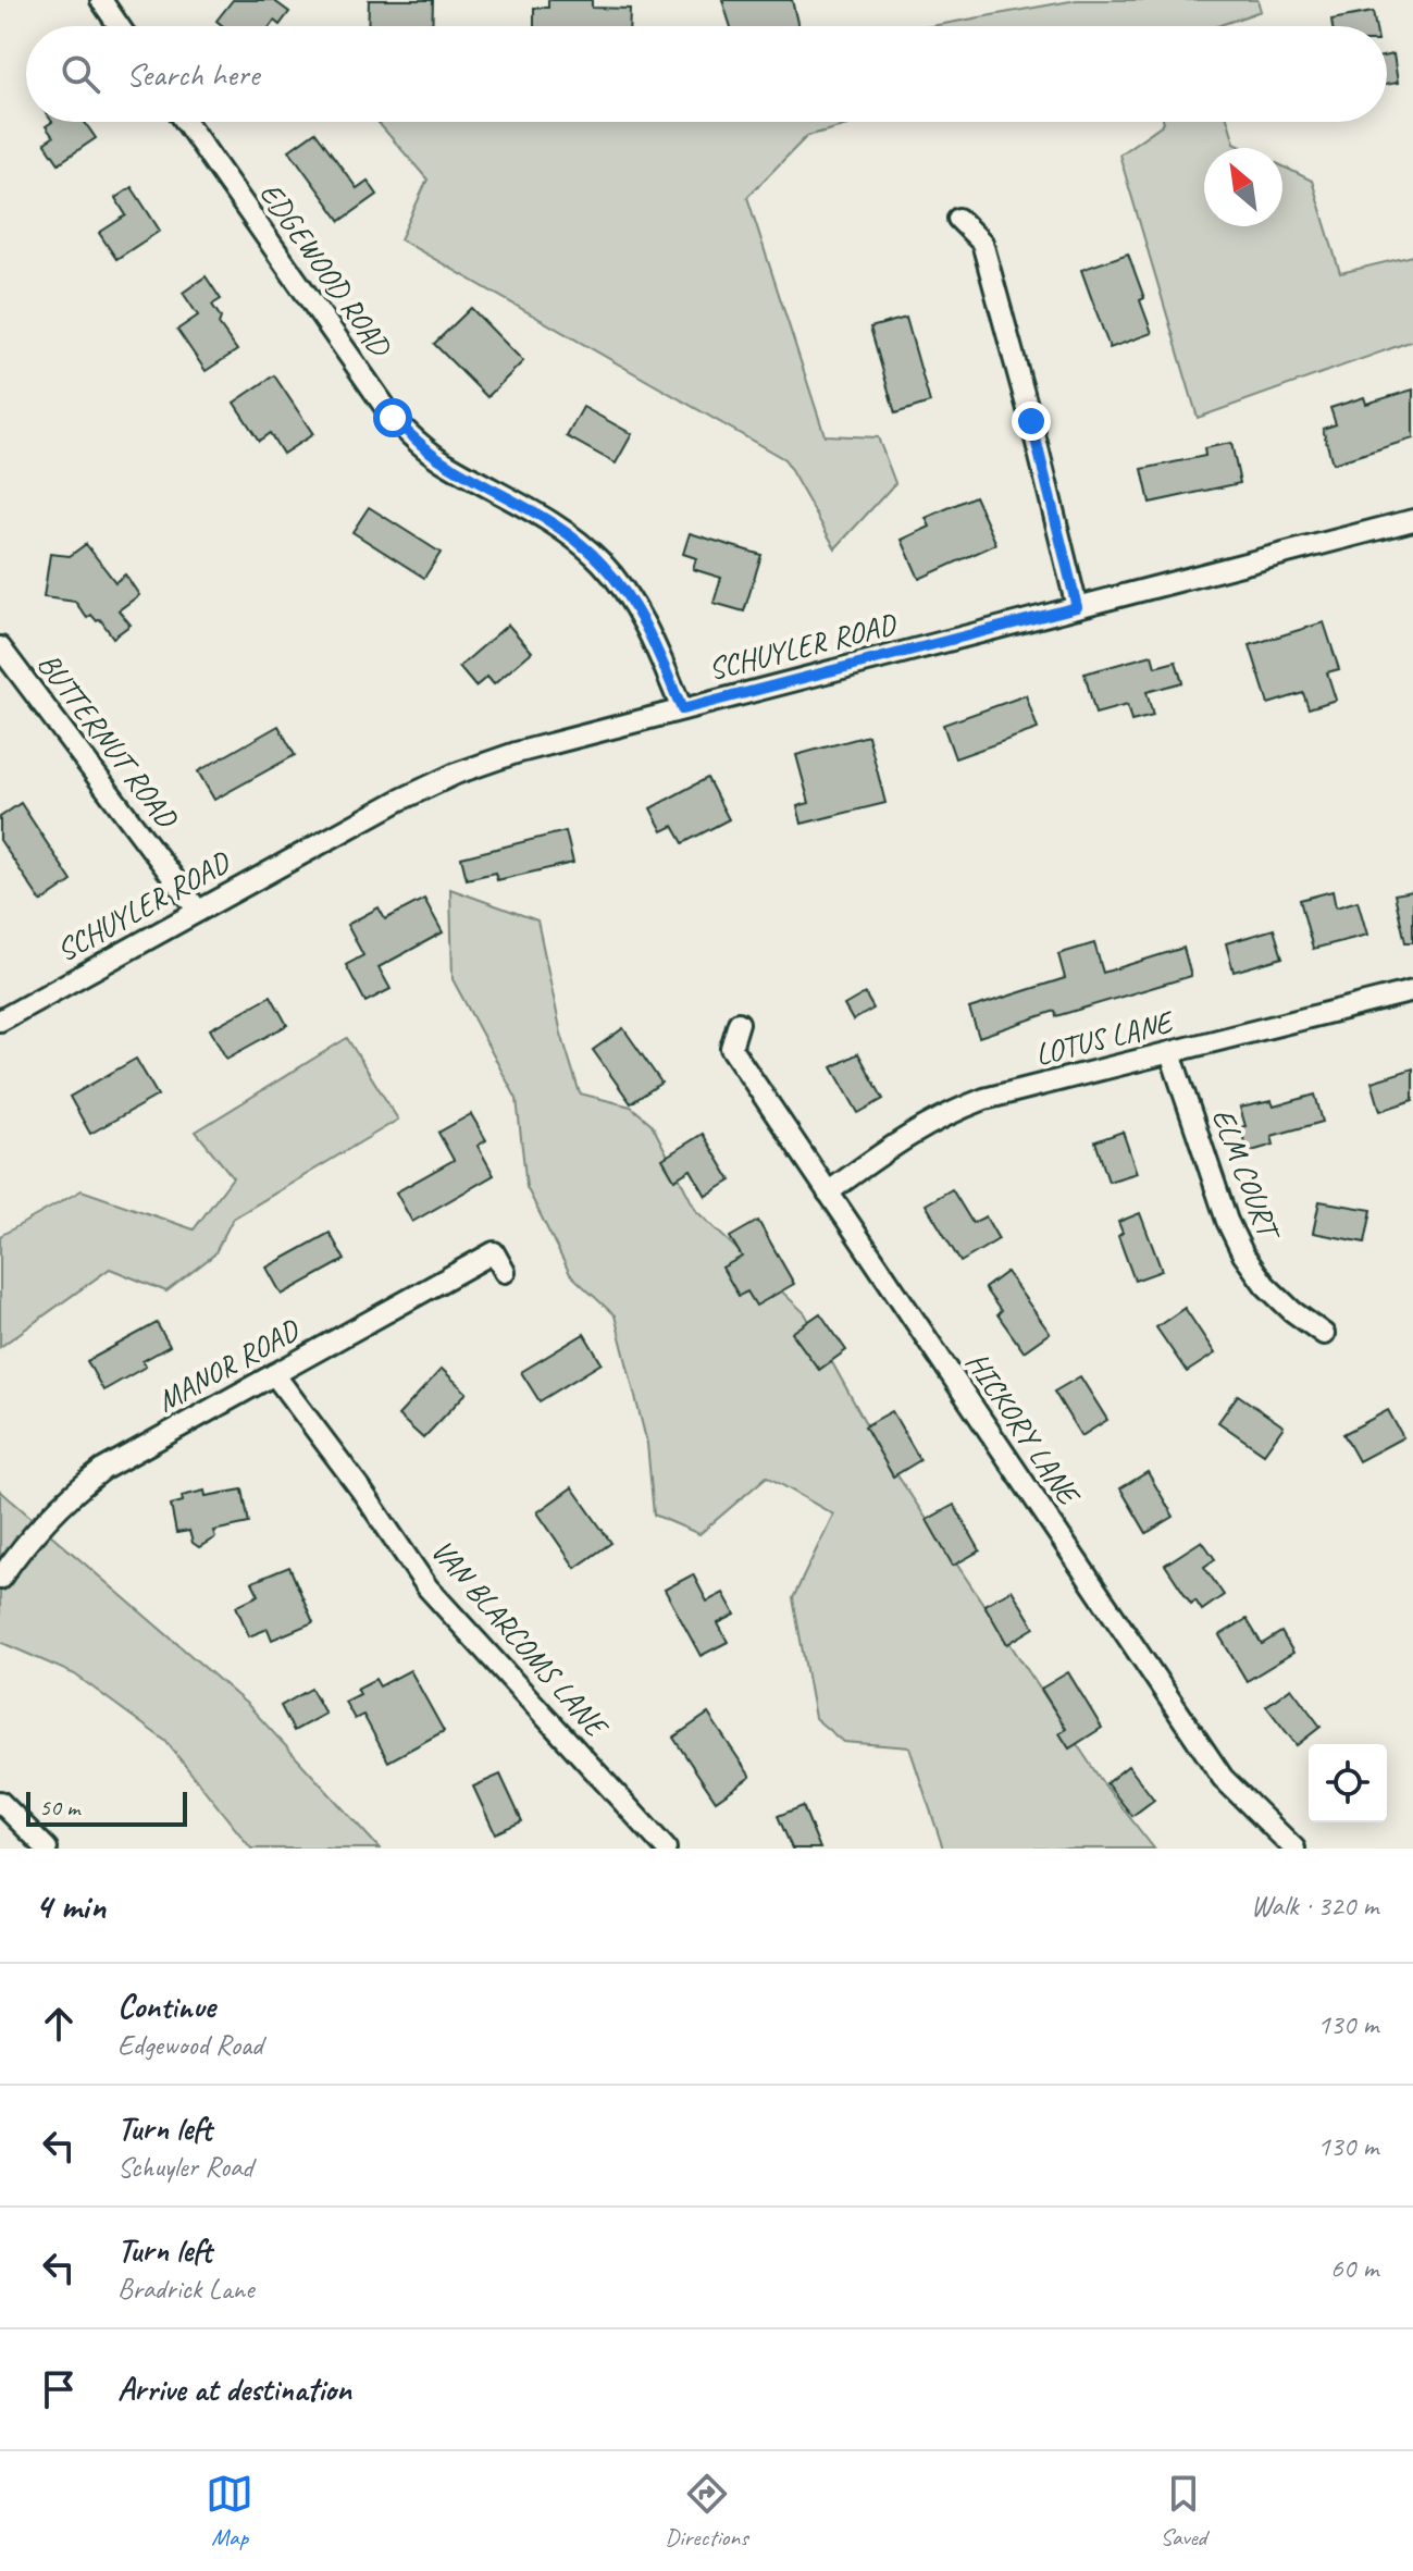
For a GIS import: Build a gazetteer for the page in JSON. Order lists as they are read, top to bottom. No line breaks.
{"streets":{"street":["EDGEWOOD ROAD","SCHUYLER ROAD","BUTTERNUT ROAD","LOTUS LANE","ELM COURT","MANOR ROAD","HICKORY LANE","VAN BLARCOMS LANE"]},"crossings":[["EDGEWOOD ROAD","SCHUYLER ROAD"],["SCHUYLER ROAD","BUTTERNUT ROAD"],["LOTUS LANE","ELM COURT"],["LOTUS LANE","HICKORY LANE"],["MANOR ROAD","VAN BLARCOMS LANE"]],"scale_bar":"50 m","north":"top left","page":{"search":"Search here","scale":"50 m","heading":["4 min","Walk · 320 m"],"list":[["Continue","Edgewood Road","130 m"],["Turn left","Schuyler Road","130 m"],["Turn left","Bradrick Lane","60 m"],"Arrive at destination"],"nav":["Map","Directions","Saved"]}}
